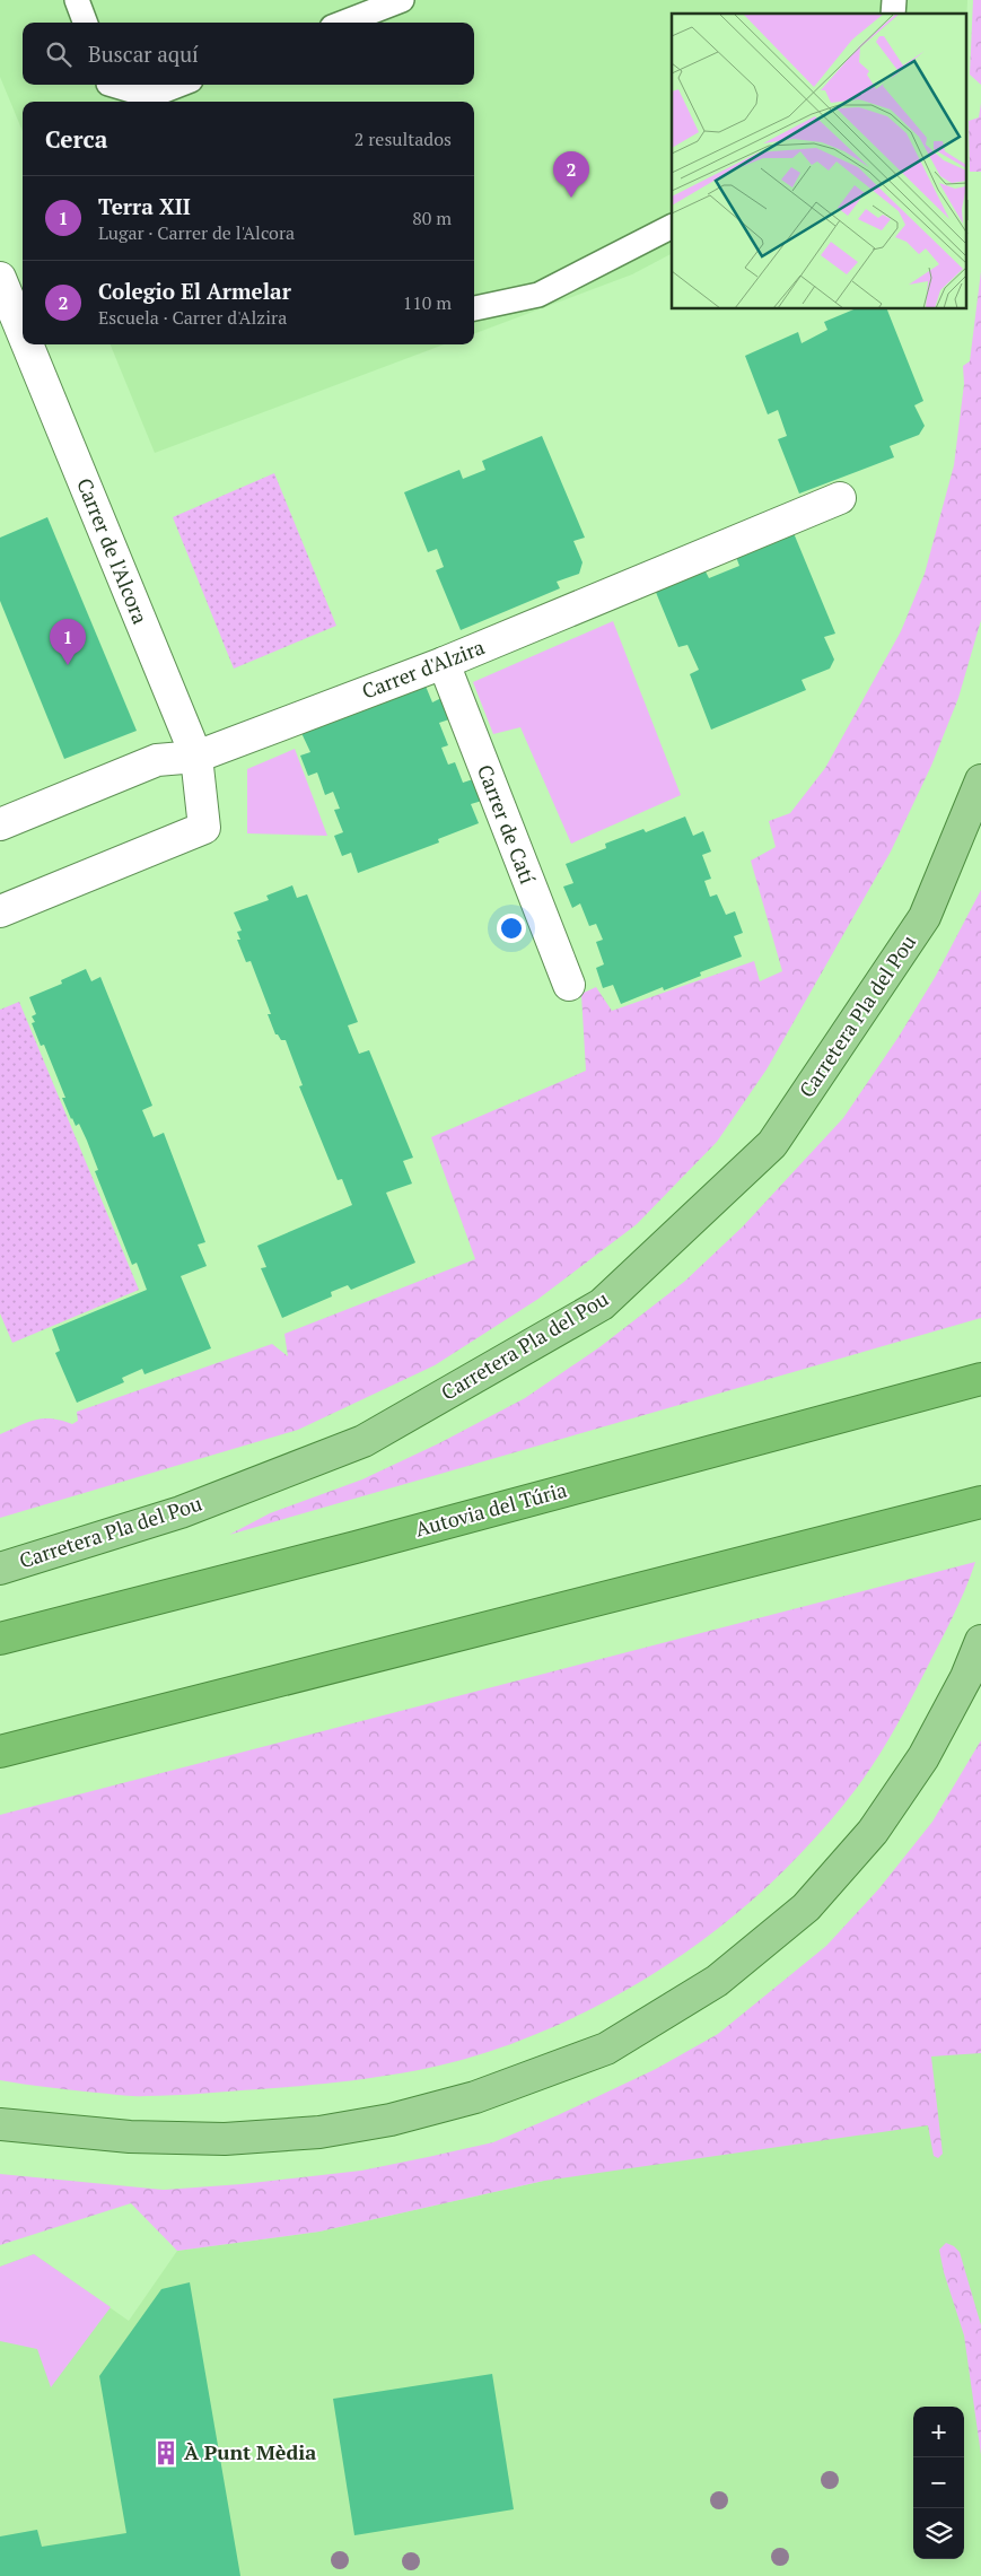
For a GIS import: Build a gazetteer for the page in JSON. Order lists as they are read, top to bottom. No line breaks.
{"streets":{"highway":["Autovia del Túria"],"main road":["Carretera Pla del Pou"],"street":["Carrer de l'Alcora","Carrer d'Alzira","Carrer de Catí"]},"crossings":[["Carrer de l'Alcora","Carrer d'Alzira"],["Carrer d'Alzira","Carrer de Catí"]],"places":{"building":["À Punt Mèdia"]},"page":{"search":"Buscar aquí","heading":["Cerca","2 resultados"],"pins":["2","1"],"list":[{"mark":"1","name":"Terra XII","note":"Lugar · Carrer de l'Alcora","value":"80 m"},{"mark":"2","name":"Colegio El Armelar","note":"Escuela · Carrer d'Alzira","value":"110 m"}],"map_buttons":["+","−"]}}
